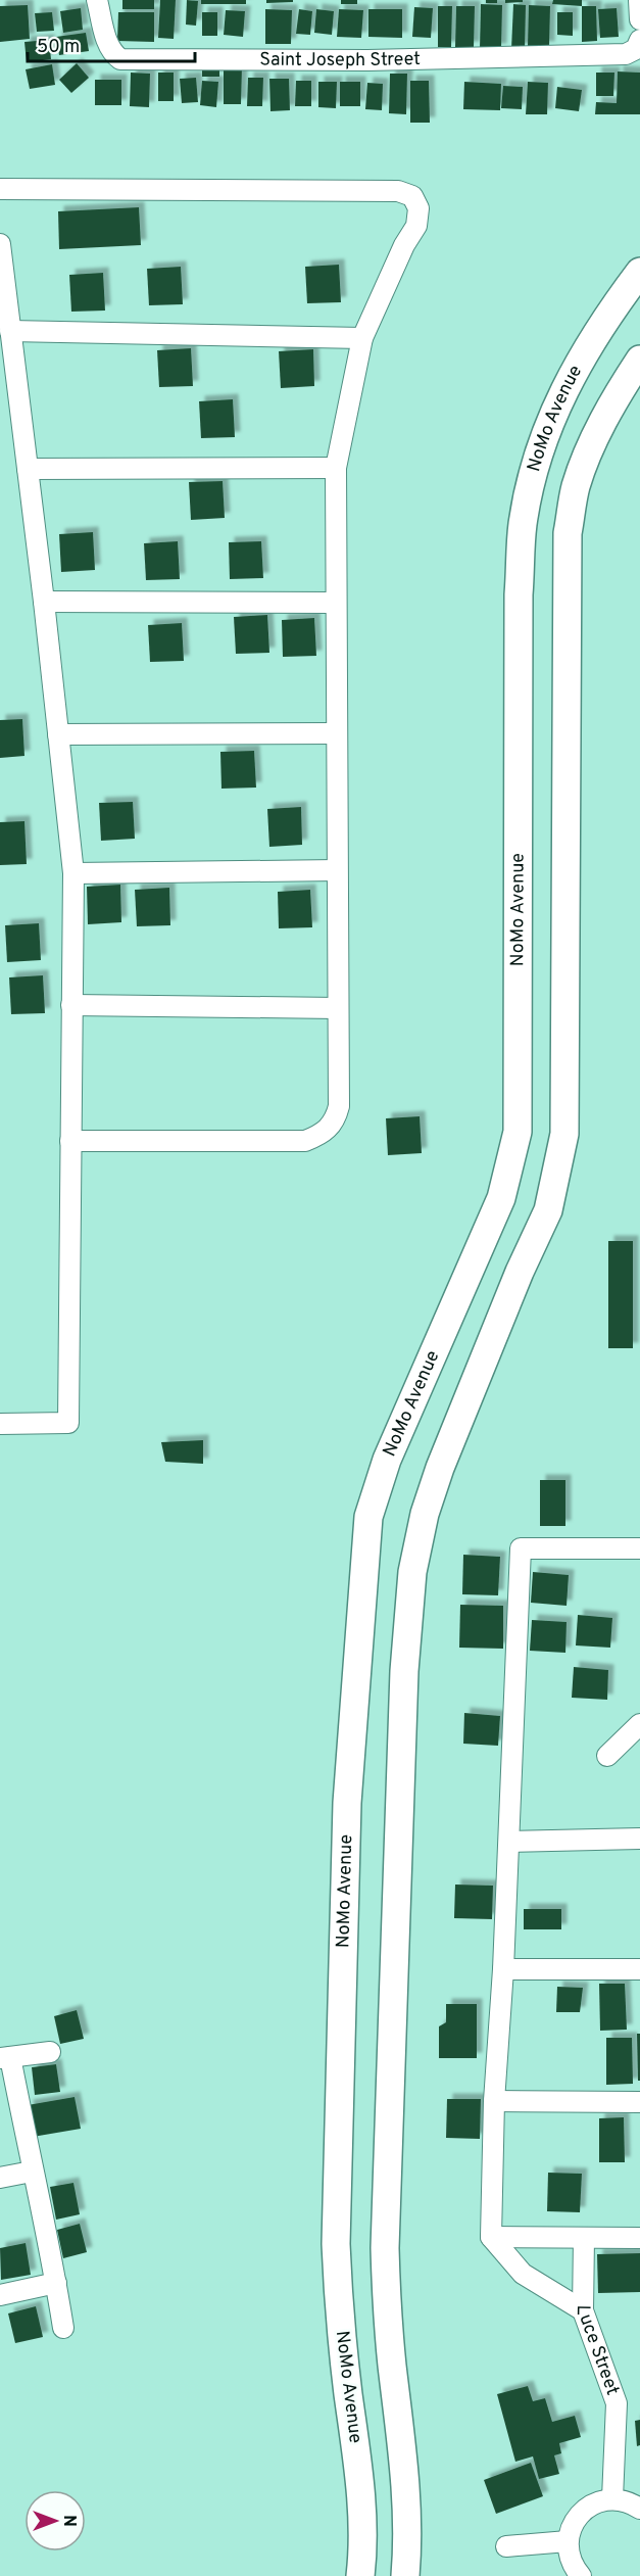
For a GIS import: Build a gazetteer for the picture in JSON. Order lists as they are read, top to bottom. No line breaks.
{"streets":{"main road":["NoMo Avenue"],"street":["Saint Joseph Street","Luce Street"]},"scale_bar":"50 m","north":"right"}
